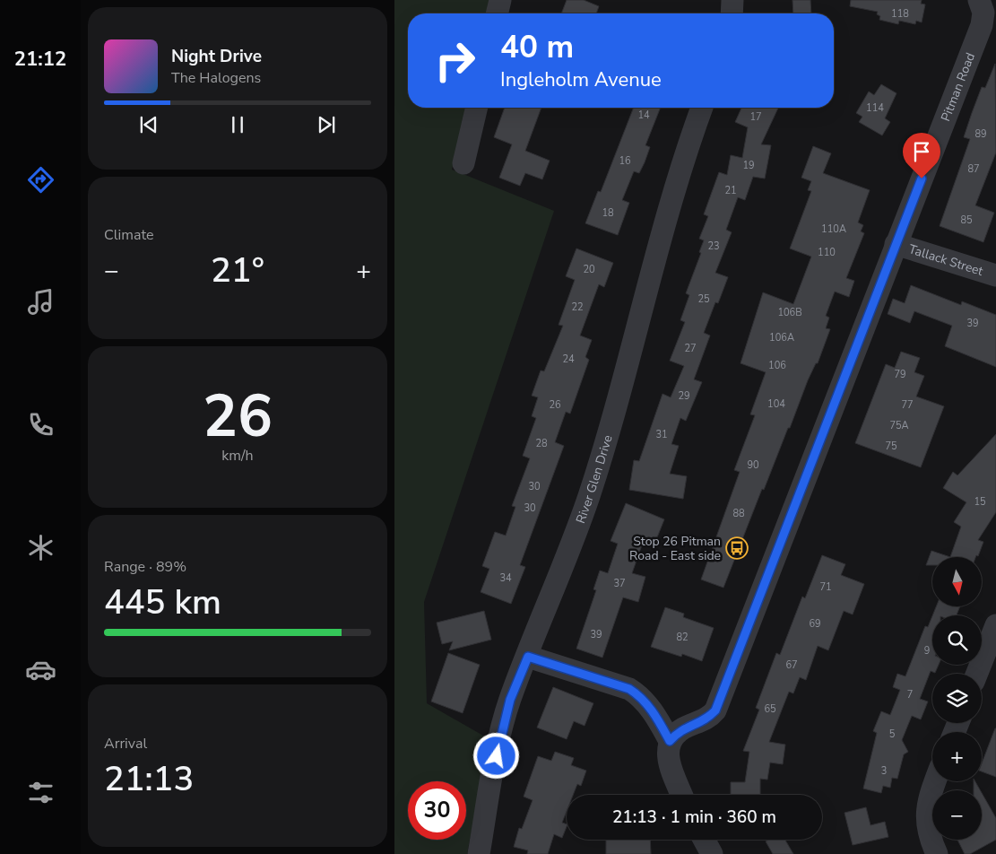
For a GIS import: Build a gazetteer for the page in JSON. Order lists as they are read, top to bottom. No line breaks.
{"streets":{"street":["Pitman Road","Tallack Street","River Glen Drive"]},"crossings":[["Pitman Road","Tallack Street"]],"places":{"bus stop":["Stop 26 Pitman Road - East side"]},"house_numbers":["118","114","14","17","89","16","19","87","21","18","85","110A","23","110","20","25","22","106B","39","106A","27","24","106","79","29","104","26","77","75A","31","28","75","90","30","15","30","88","34","37","71","69","39","82","9","67","7","65","5","3"],"north":"bottom","page":{"tabs":"21:12","turn":["40 m","Ingleholm Avenue"],"song":["Night Drive","The Halogens"],"tile":["Climate",["26","km/h"],["Range · 89%","445 km"],["Arrival","21:13"]],"heat":["−","21°","+"],"map_buttons":["+","−"],"limit":"30","trip":"21:13 · 1 min · 360 m"}}
